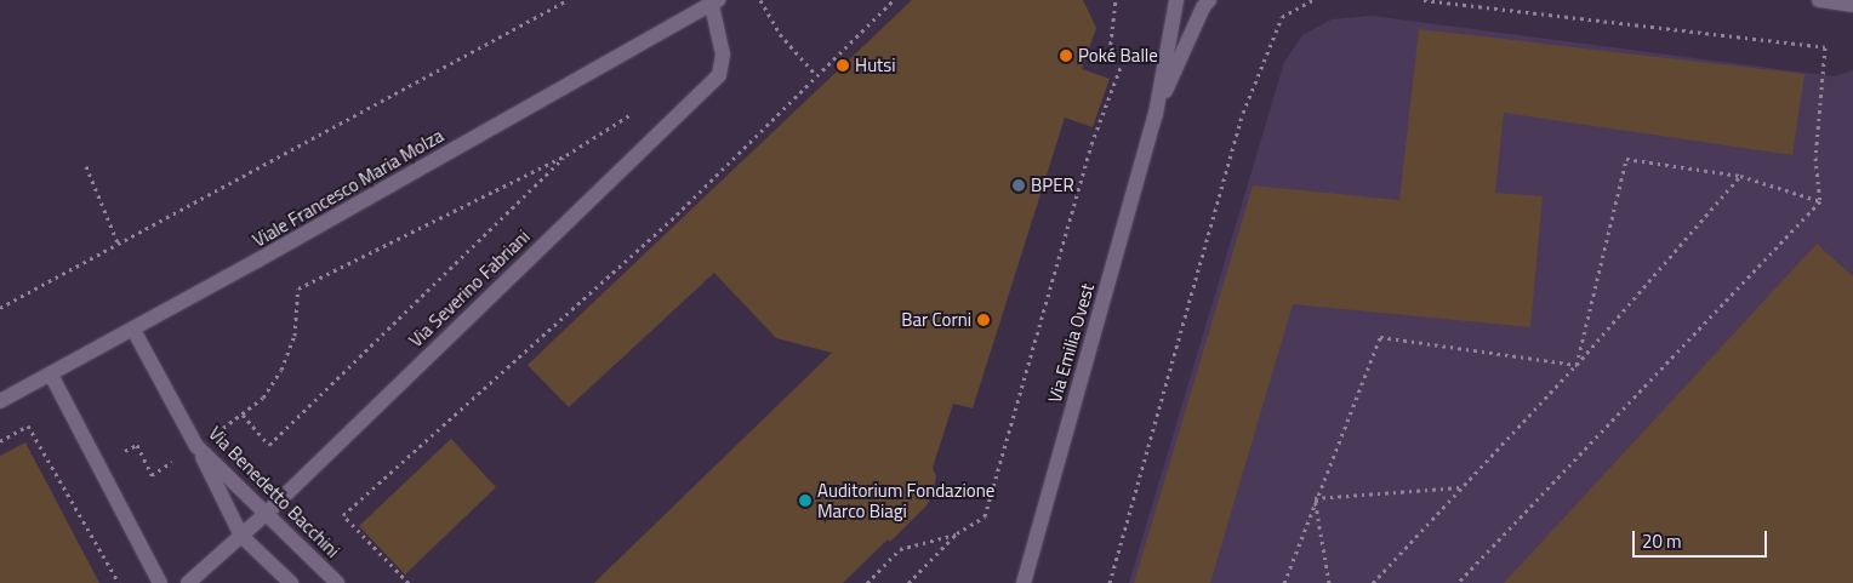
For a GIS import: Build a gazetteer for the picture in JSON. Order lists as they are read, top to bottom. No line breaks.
{"streets":{"street":["Viale Francesco Maria Molza","Via Severino Fabriani","Via Emilia Ovest","Via Benedetto Bacchini"]},"crossings":[["Viale Francesco Maria Molza","Via Severino Fabriani"],["Viale Francesco Maria Molza","Via Benedetto Bacchini"],["Via Severino Fabriani","Via Benedetto Bacchini"]],"places":["Poké Balle","Hutsi","BPER","Bar Corni","Auditorium Fondazione Marco Biagi"],"scale_bar":"20 m"}
